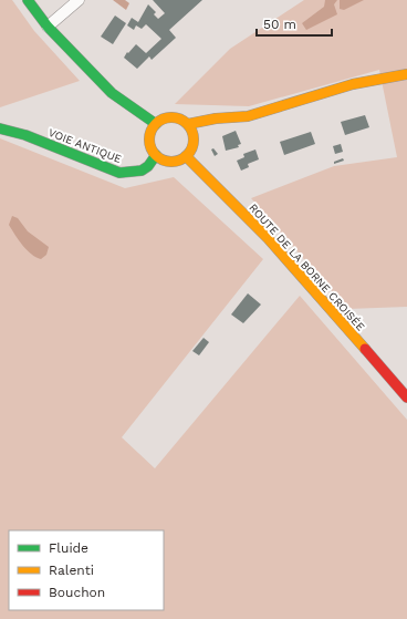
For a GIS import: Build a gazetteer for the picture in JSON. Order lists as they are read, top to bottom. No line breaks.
{"streets":{"main road":["VOIE ANTIQUE","ROUTE DE LA BORNE CROISÉE"]},"crossings":[["VOIE ANTIQUE","ROUTE DE LA BORNE CROISÉE"]],"legend":["Fluide","Ralenti","Bouchon"],"scale_bar":"50 m"}
